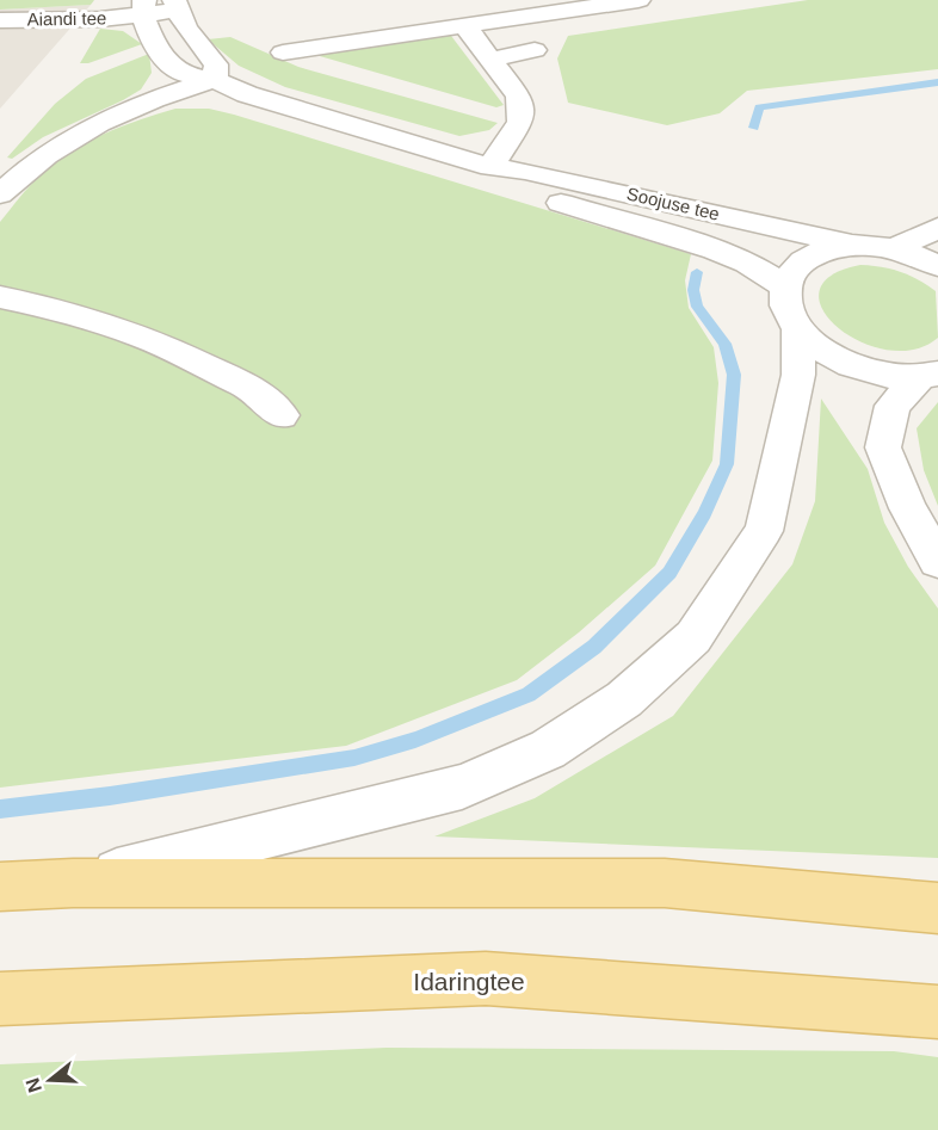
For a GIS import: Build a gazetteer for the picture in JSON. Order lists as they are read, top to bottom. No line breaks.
{"streets":{"main road":["Idaringtee"],"street":["Aiandi tee","Soojuse tee"]},"crossings":[["Aiandi tee","Soojuse tee"]],"north":"left"}
